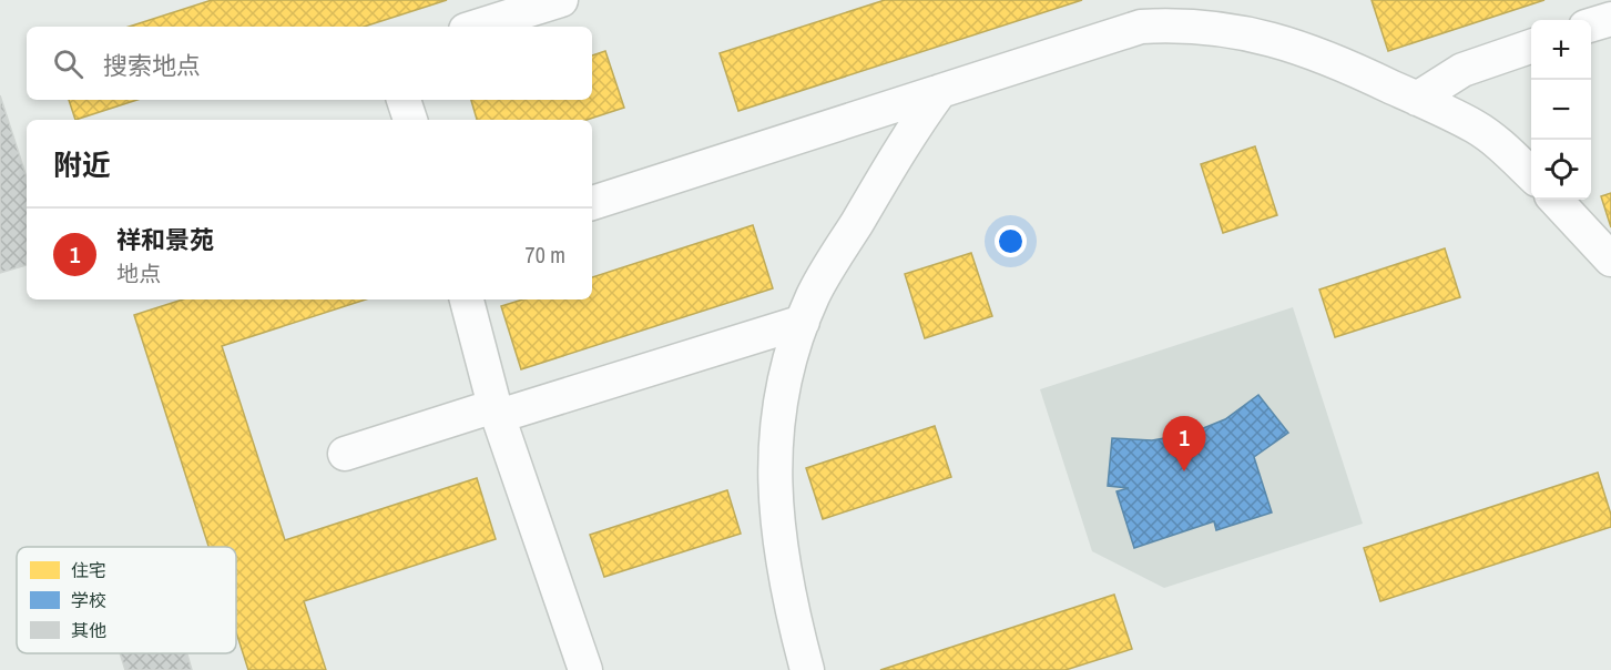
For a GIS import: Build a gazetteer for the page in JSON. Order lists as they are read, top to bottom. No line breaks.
{"legend":["住宅","学校","其他"],"page":{"map_buttons":["+","−"],"search":"搜索地点","heading":"附近","list":[{"mark":"1","name":"祥和景苑","note":"地点","value":"70 m"}],"pins":"1"}}
